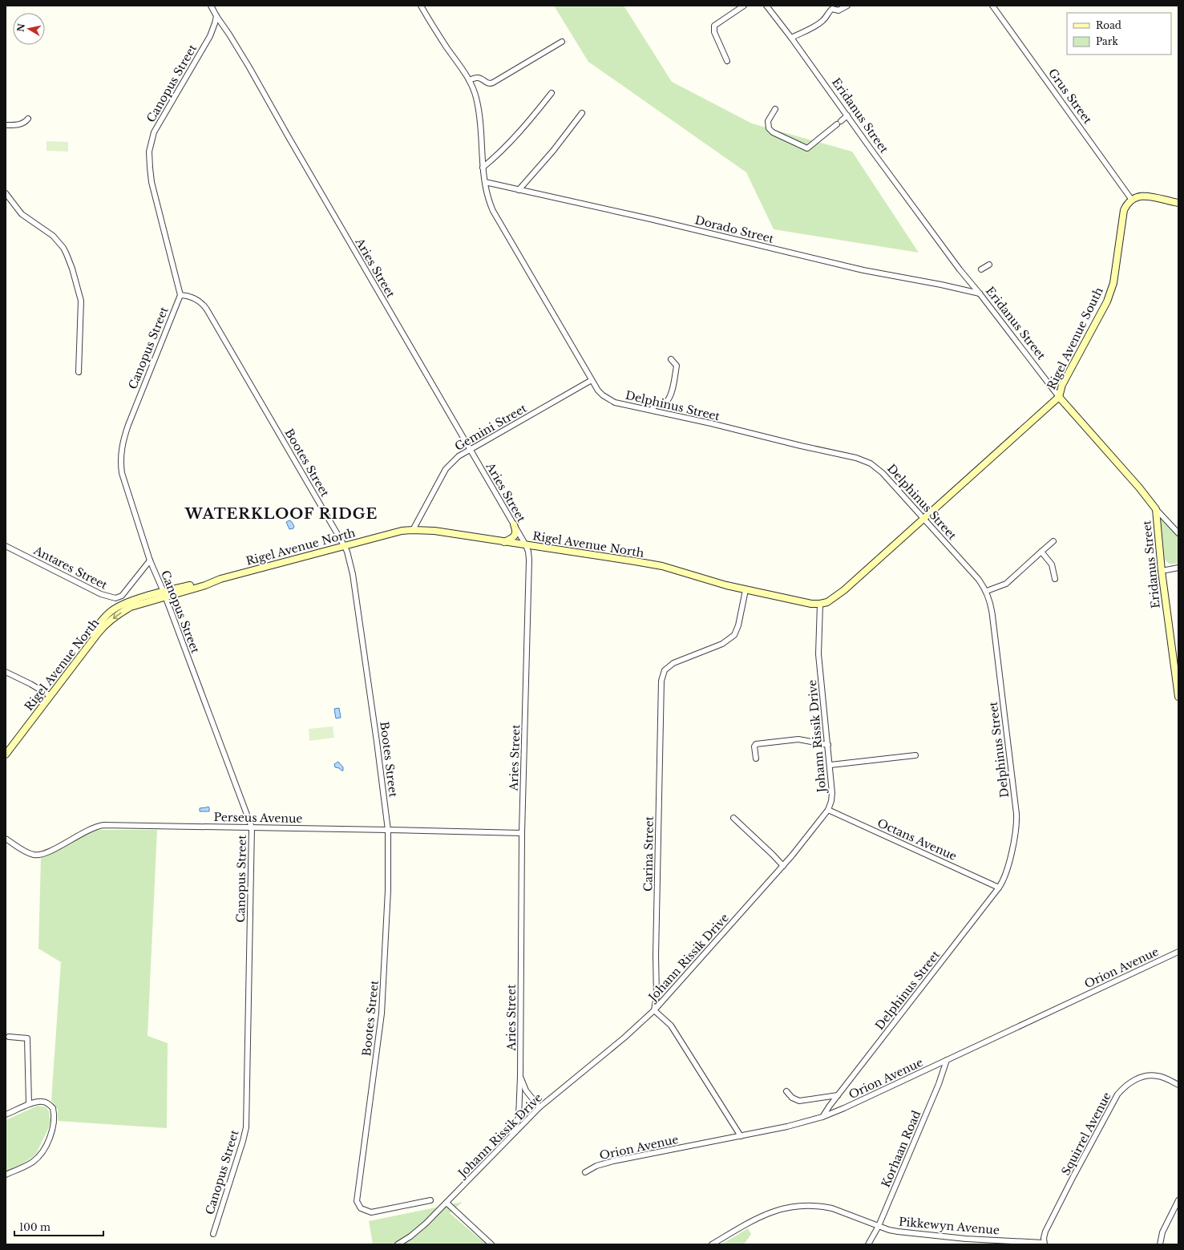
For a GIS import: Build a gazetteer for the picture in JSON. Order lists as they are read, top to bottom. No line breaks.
{"streets":{"main road":["Eridanus Street","Rigel Avenue South","Rigel Avenue North"],"street":["Canopus Street","Grus Street","Dorado Street","Aries Street","Delphinus Street","Gemini Street","Bootes Street","Antares Street","Johann Rissik Drive","Perseus Avenue","Octans Avenue","Carina Street","Orion Avenue","Squirrel Avenue","Korhaan Road","Pikkewyn Avenue"]},"crossings":[["Canopus Street","Aries Street"],["Canopus Street","Bootes Street"],["Canopus Street","Rigel Avenue North"],["Canopus Street","Antares Street"],["Canopus Street","Perseus Avenue"],["Grus Street","Rigel Avenue South"],["Eridanus Street","Dorado Street"],["Eridanus Street","Rigel Avenue South"],["Dorado Street","Delphinus Street"],["Aries Street","Gemini Street"],["Aries Street","Rigel Avenue North"],["Aries Street","Johann Rissik Drive"],["Aries Street","Perseus Avenue"],["Rigel Avenue South","Delphinus Street"],["Delphinus Street","Gemini Street"],["Delphinus Street","Octans Avenue"],["Delphinus Street","Orion Avenue"],["Gemini Street","Rigel Avenue North"],["Bootes Street","Rigel Avenue North"],["Bootes Street","Perseus Avenue"],["Rigel Avenue North","Johann Rissik Drive"],["Rigel Avenue North","Carina Street"],["Johann Rissik Drive","Octans Avenue"],["Johann Rissik Drive","Carina Street"],["Orion Avenue","Korhaan Road"],["Squirrel Avenue","Pikkewyn Avenue"],["Korhaan Road","Pikkewyn Avenue"]],"districts":["WATERKLOOF RIDGE"],"legend":["Road","Park"],"scale_bar":"100 m","north":"left"}
